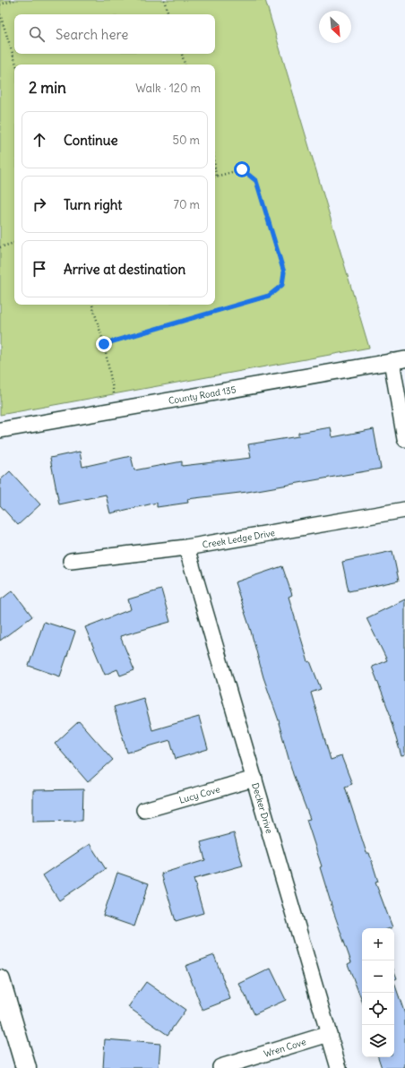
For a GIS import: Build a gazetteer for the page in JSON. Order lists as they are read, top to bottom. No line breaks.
{"streets":{"street":["County Road 135","Creek Ledge Drive","Lucy Cove","Decker Drive","Wren Cove"]},"crossings":[["Creek Ledge Drive","Decker Drive"],["Lucy Cove","Decker Drive"],["Decker Drive","Wren Cove"]],"north":"bottom right","page":{"search":"Search here","heading":["2 min","Walk · 120 m"],"list":[["Continue","50 m"],["Turn right","70 m"],"Arrive at destination"],"map_buttons":["+","−"]}}
